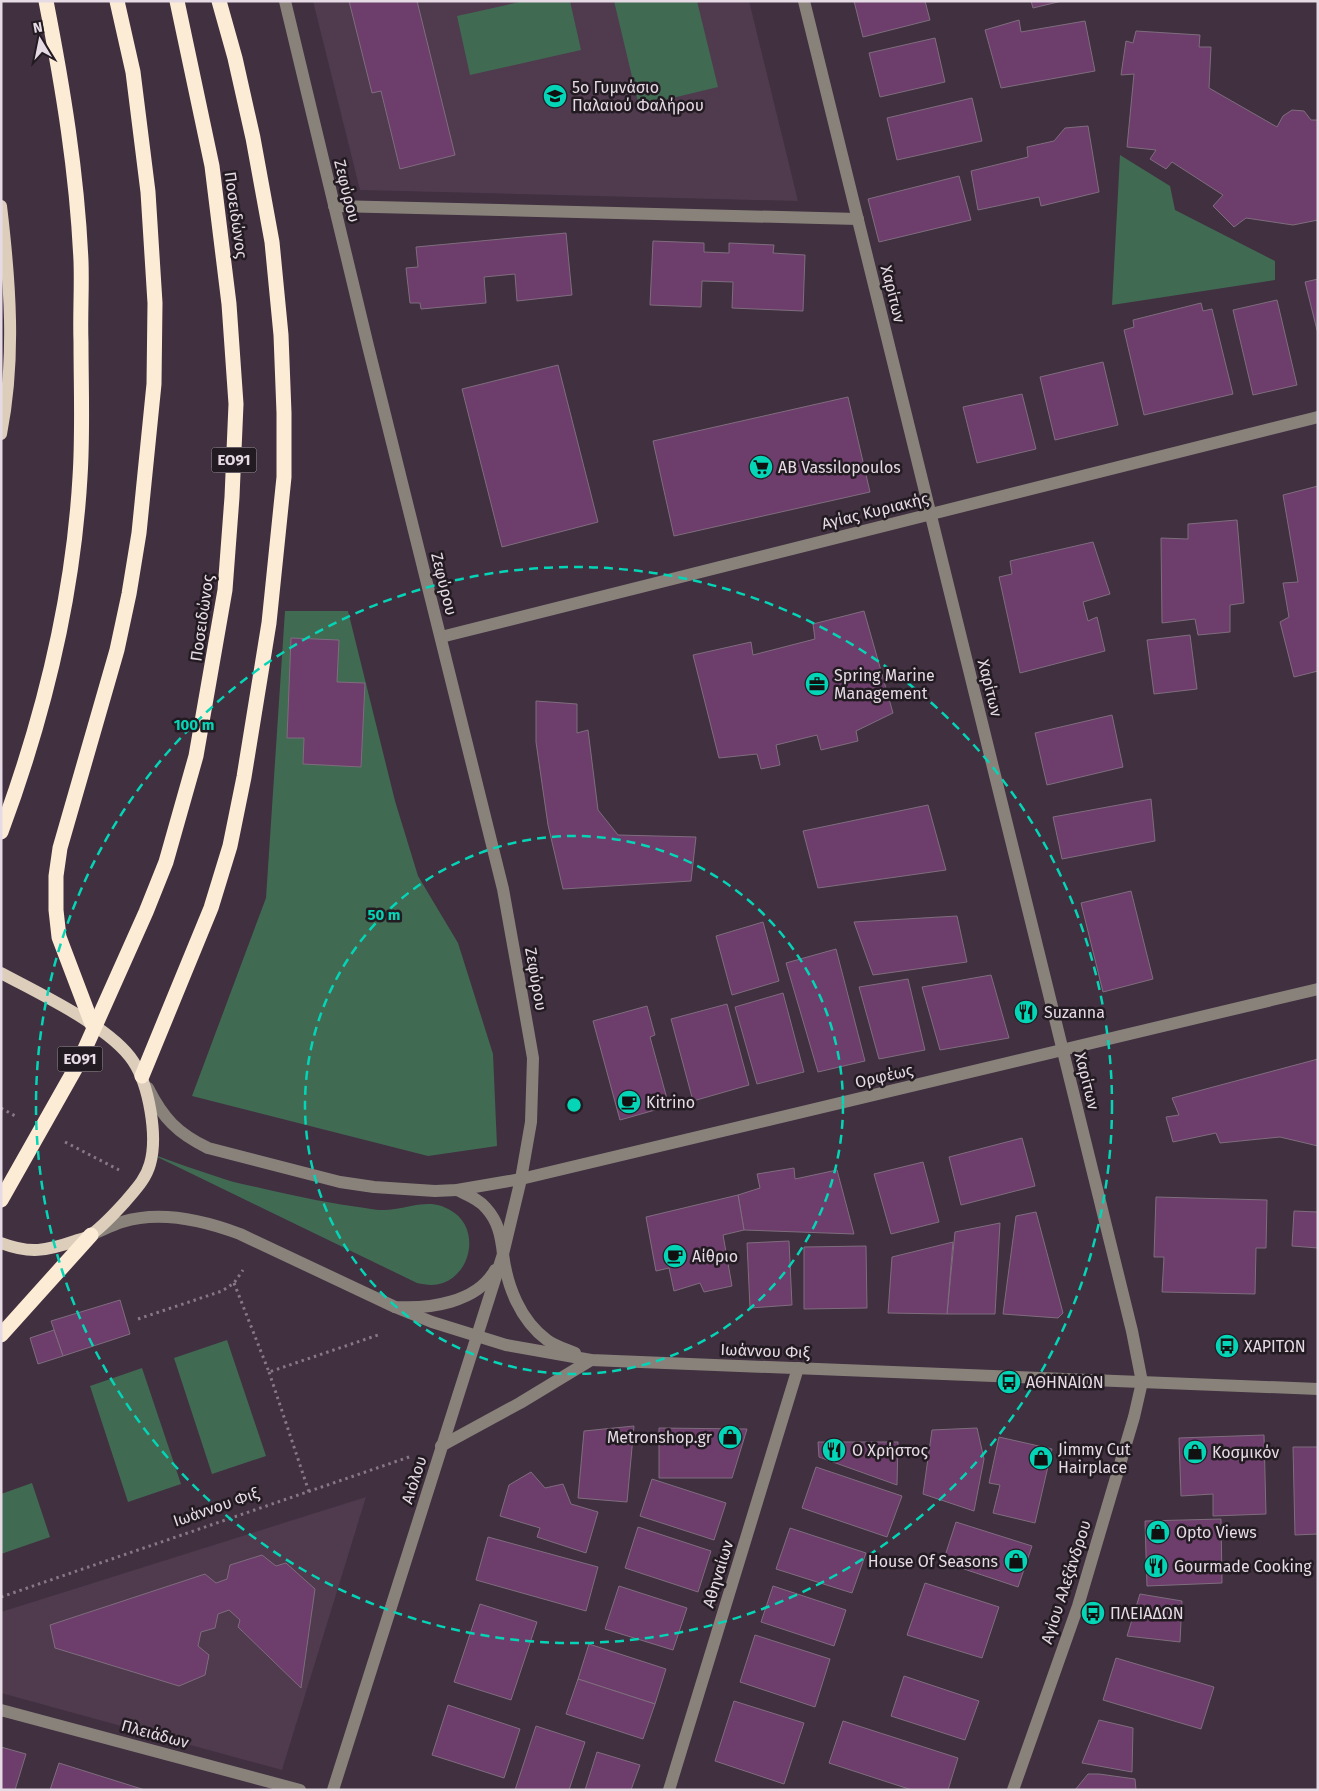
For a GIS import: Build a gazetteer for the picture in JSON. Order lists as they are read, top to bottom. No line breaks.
{"streets":{"highway":["Ποσειδώνος","ΕΟ91"],"street":["Ζεφύρου","Χαρίτων","Αγίας Κυριακής","Ορφέως","Ιωάννου Φιξ","Αιόλου","Αθηναίων","Αγίου Αλεξάνδρου","Πλειάδων"]},"crossings":[["Ζεφύρου","Αγίας Κυριακής"],["Ζεφύρου","Ορφέως"],["Ζεφύρου","Αιόλου"],["Χαρίτων","Αγίας Κυριακής"],["Χαρίτων","Ορφέως"],["Χαρίτων","Ιωάννου Φιξ"],["Χαρίτων","Αγίου Αλεξάνδρου"],["Ορφέως","Αιόλου"],["Ιωάννου Φιξ","Αιόλου"],["Ιωάννου Φιξ","Αθηναίων"],["Ιωάννου Φιξ","Αγίου Αλεξάνδρου"]],"places":{"school or university":["5ο Γυμνάσιο Παλαιού Φαλήρου"],"supermarket":["AB Vassilopoulos"],"office":["Spring Marine Management"],"restaurant":["Suzanna","Ο Χρήστος","Gourmade Cooking"],"cafe":["Kitrino","Αίθριο"],"bus stop":["ΧΑΡΙΤΩΝ","ΑΘΗΝΑΙΩΝ","ΠΛΕΙΑΔΩΝ"],"shop":["Metronshop.gr","Κοσμικόν","Jimmy Cut Hairplace","Opto Views","House Of Seasons"]},"north":"top","rings":["100 m","50 m"]}
